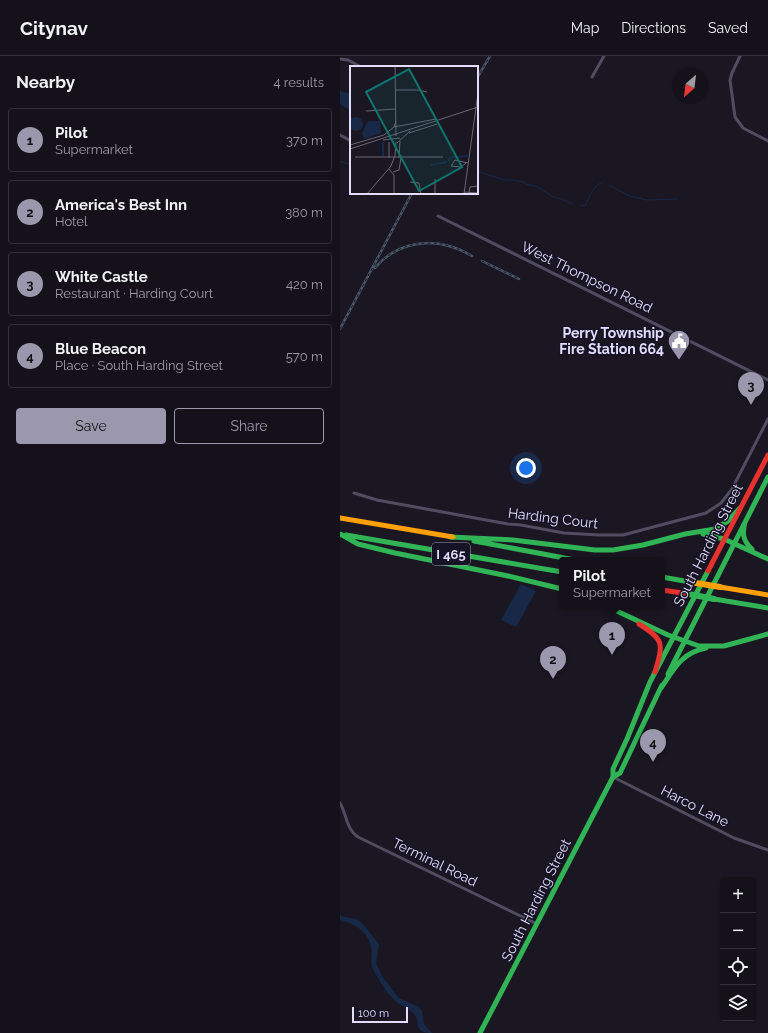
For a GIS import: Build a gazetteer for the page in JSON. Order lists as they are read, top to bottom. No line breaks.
{"streets":{"main road":["South Harding Street","I 465"],"street":["West Thompson Road","Harding Court","Harco Lane","Terminal Road"]},"crossings":[["South Harding Street","Harco Lane"],["South Harding Street","Terminal Road"]],"places":{"public building":["Perry Township Fire Station 664"]},"scale_bar":"100 m","north":"bottom left","page":{"header":"Citynav","nav":["Map","Directions","Saved"],"heading":["Nearby","4 results"],"list":[{"mark":"1","name":"Pilot","note":"Supermarket","value":"370 m"},{"mark":"2","name":"America's Best Inn","note":"Hotel","value":"380 m"},{"mark":"3","name":"White Castle","note":"Restaurant · Harding Court","value":"420 m"},{"mark":"4","name":"Blue Beacon","note":"Place · South Harding Street","value":"570 m"}],"pins":["3","1","2","4"],"buttons":["Save","Share"],"popup":["Pilot","Supermarket"],"map_buttons":["+","−"],"scale":"100 m"}}
